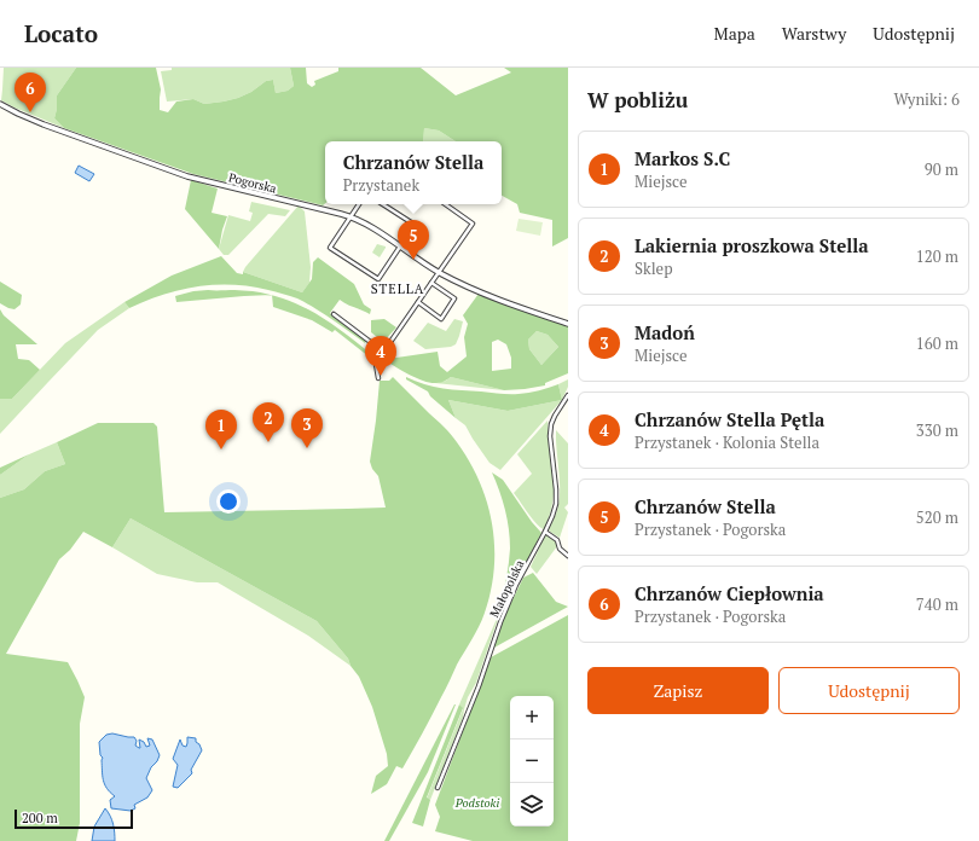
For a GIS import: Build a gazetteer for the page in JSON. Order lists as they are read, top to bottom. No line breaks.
{"streets":{"street":["Pogorska","Małopolska"]},"districts":["STELLA"],"parks":["Podstoki"],"scale_bar":"200 m","page":{"header":"Locato","nav":["Mapa","Warstwy","Udostępnij"],"heading":["W pobliżu","Wyniki: 6"],"pins":["6","5","4","2","3","1"],"list":[{"mark":"1","name":"Markos S.C","note":"Miejsce","value":"90 m"},{"mark":"2","name":"Lakiernia proszkowa Stella","note":"Sklep","value":"120 m"},{"mark":"3","name":"Madoń","note":"Miejsce","value":"160 m"},{"mark":"4","name":"Chrzanów Stella Pętla","note":"Przystanek · Kolonia Stella","value":"330 m"},{"mark":"5","name":"Chrzanów Stella","note":"Przystanek · Pogorska","value":"520 m"},{"mark":"6","name":"Chrzanów Ciepłownia","note":"Przystanek · Pogorska","value":"740 m"}],"popup":["Chrzanów Stella","Przystanek"],"buttons":["Zapisz","Udostępnij"],"map_buttons":["+","−"],"scale":"200 m"}}
